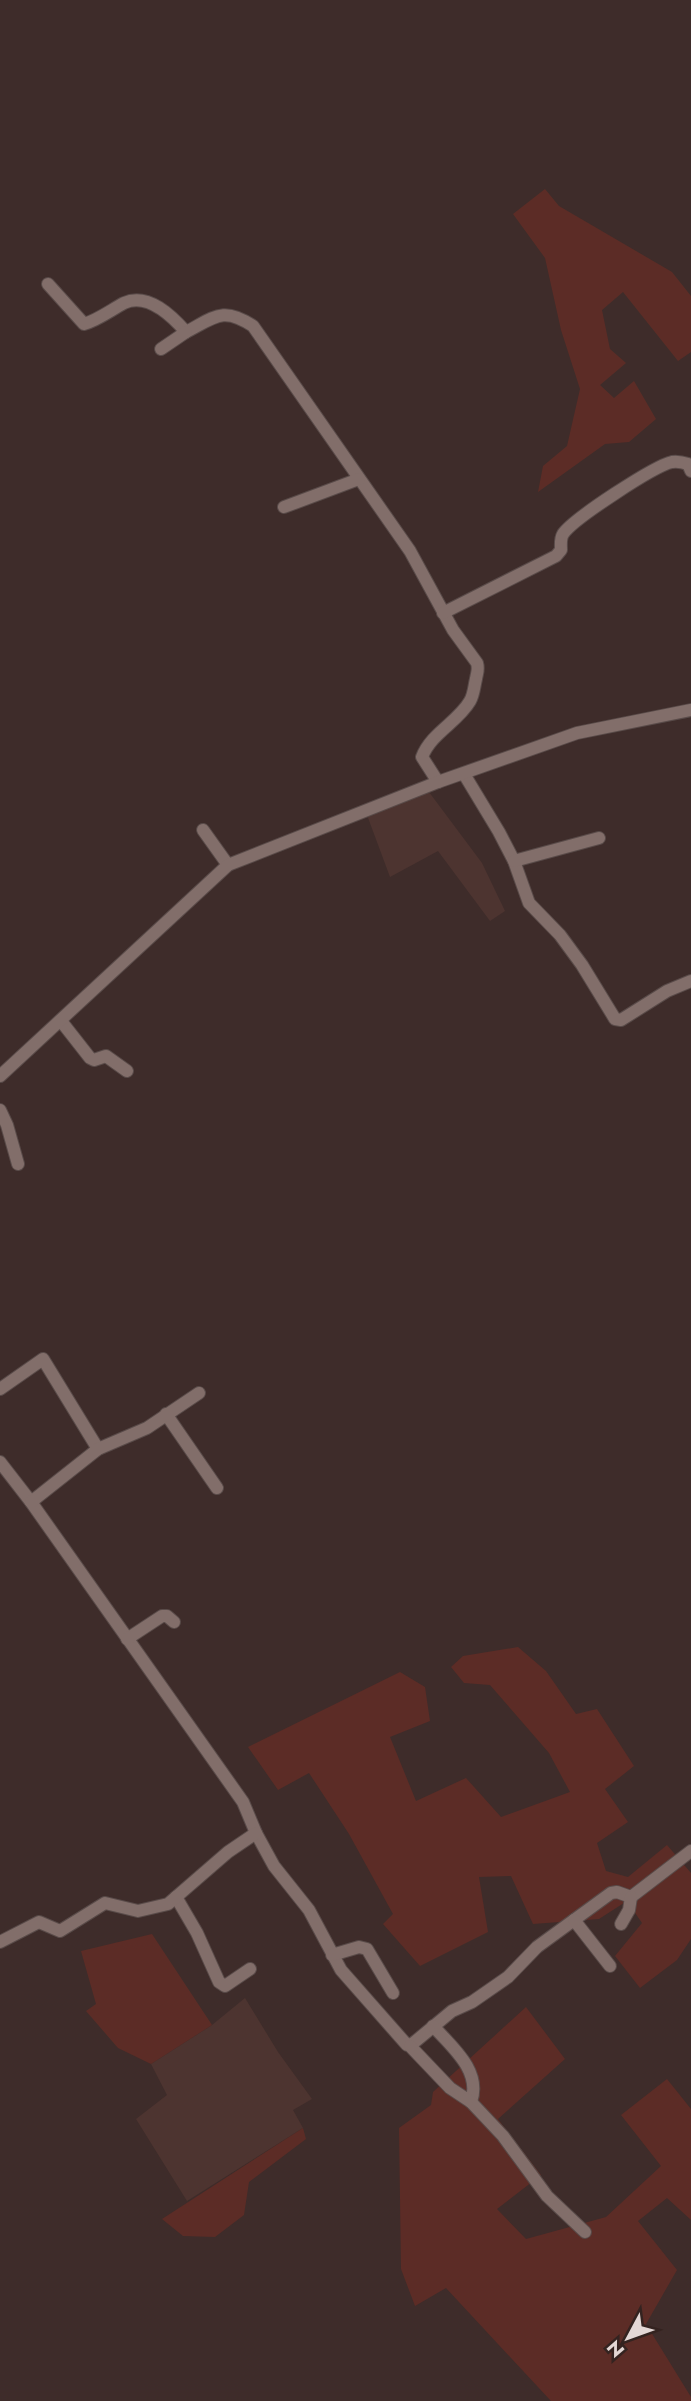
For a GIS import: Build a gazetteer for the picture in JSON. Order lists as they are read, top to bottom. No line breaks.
{"north":"bottom left"}
